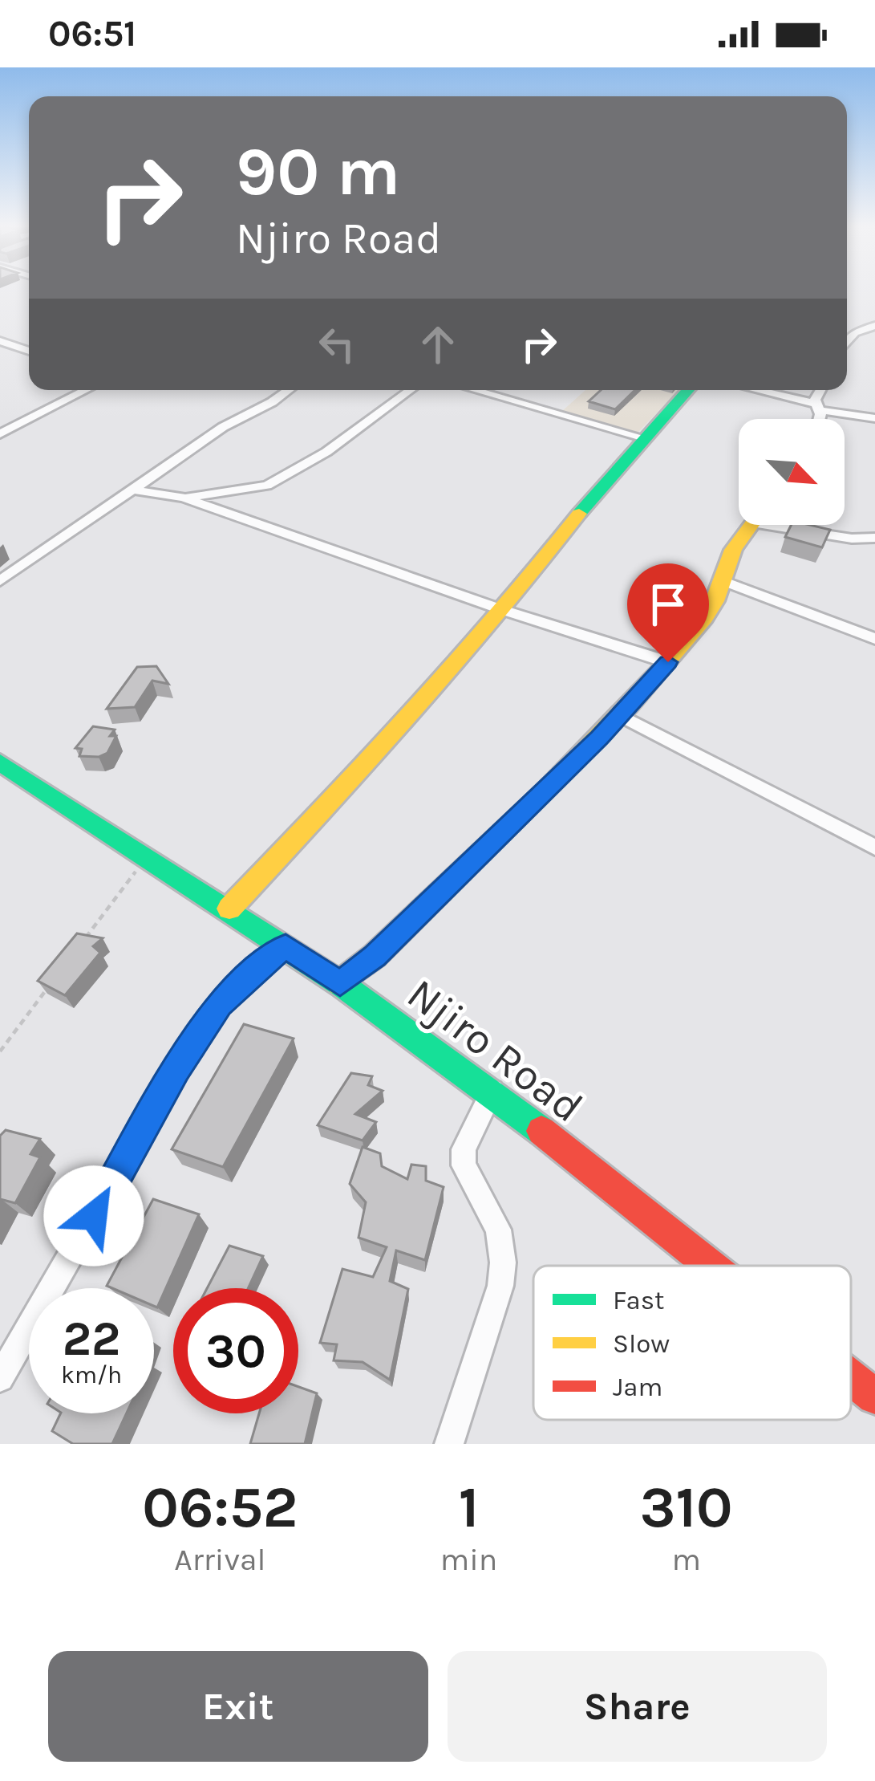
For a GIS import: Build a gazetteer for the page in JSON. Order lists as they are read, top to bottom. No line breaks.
{"streets":{"street":["Njiro Road"]},"legend":["Fast","Slow","Jam"],"north":"bottom right","page":{"status":"06:51","turn":["90 m","Njiro Road"],"speed":"22 km/h","limit":"30","eta":["06:52","Arrival","1","min","310","m"],"buttons":["Exit","Share"]}}
